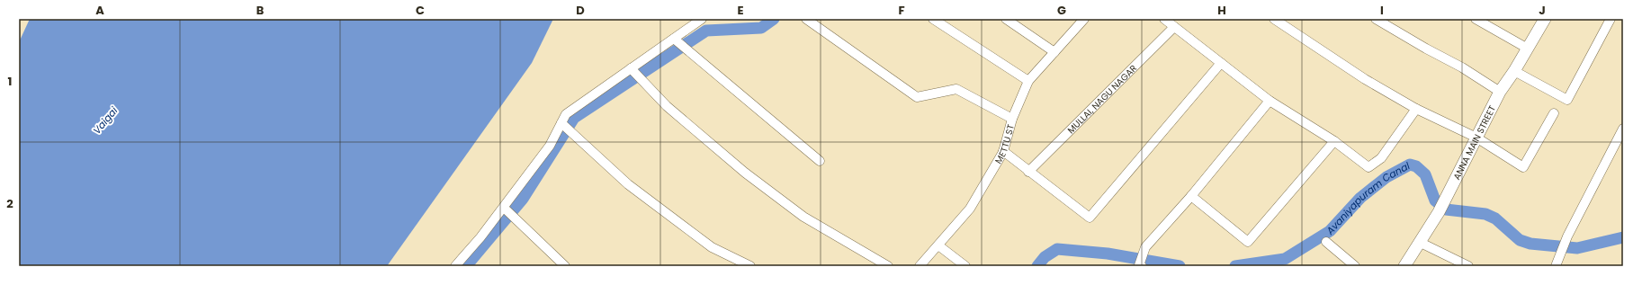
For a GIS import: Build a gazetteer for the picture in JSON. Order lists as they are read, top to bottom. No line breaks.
{"streets":{"street":["MULLAI, NAGU NAGAR","ANNA MAIN STREET","METTU ST"]},"water":["Vaigai","Avaniyapuram Canal"],"grid":{"columns":["A","B","C","D","E","F","G","H","I","J"],"rows":["1","2"]}}
